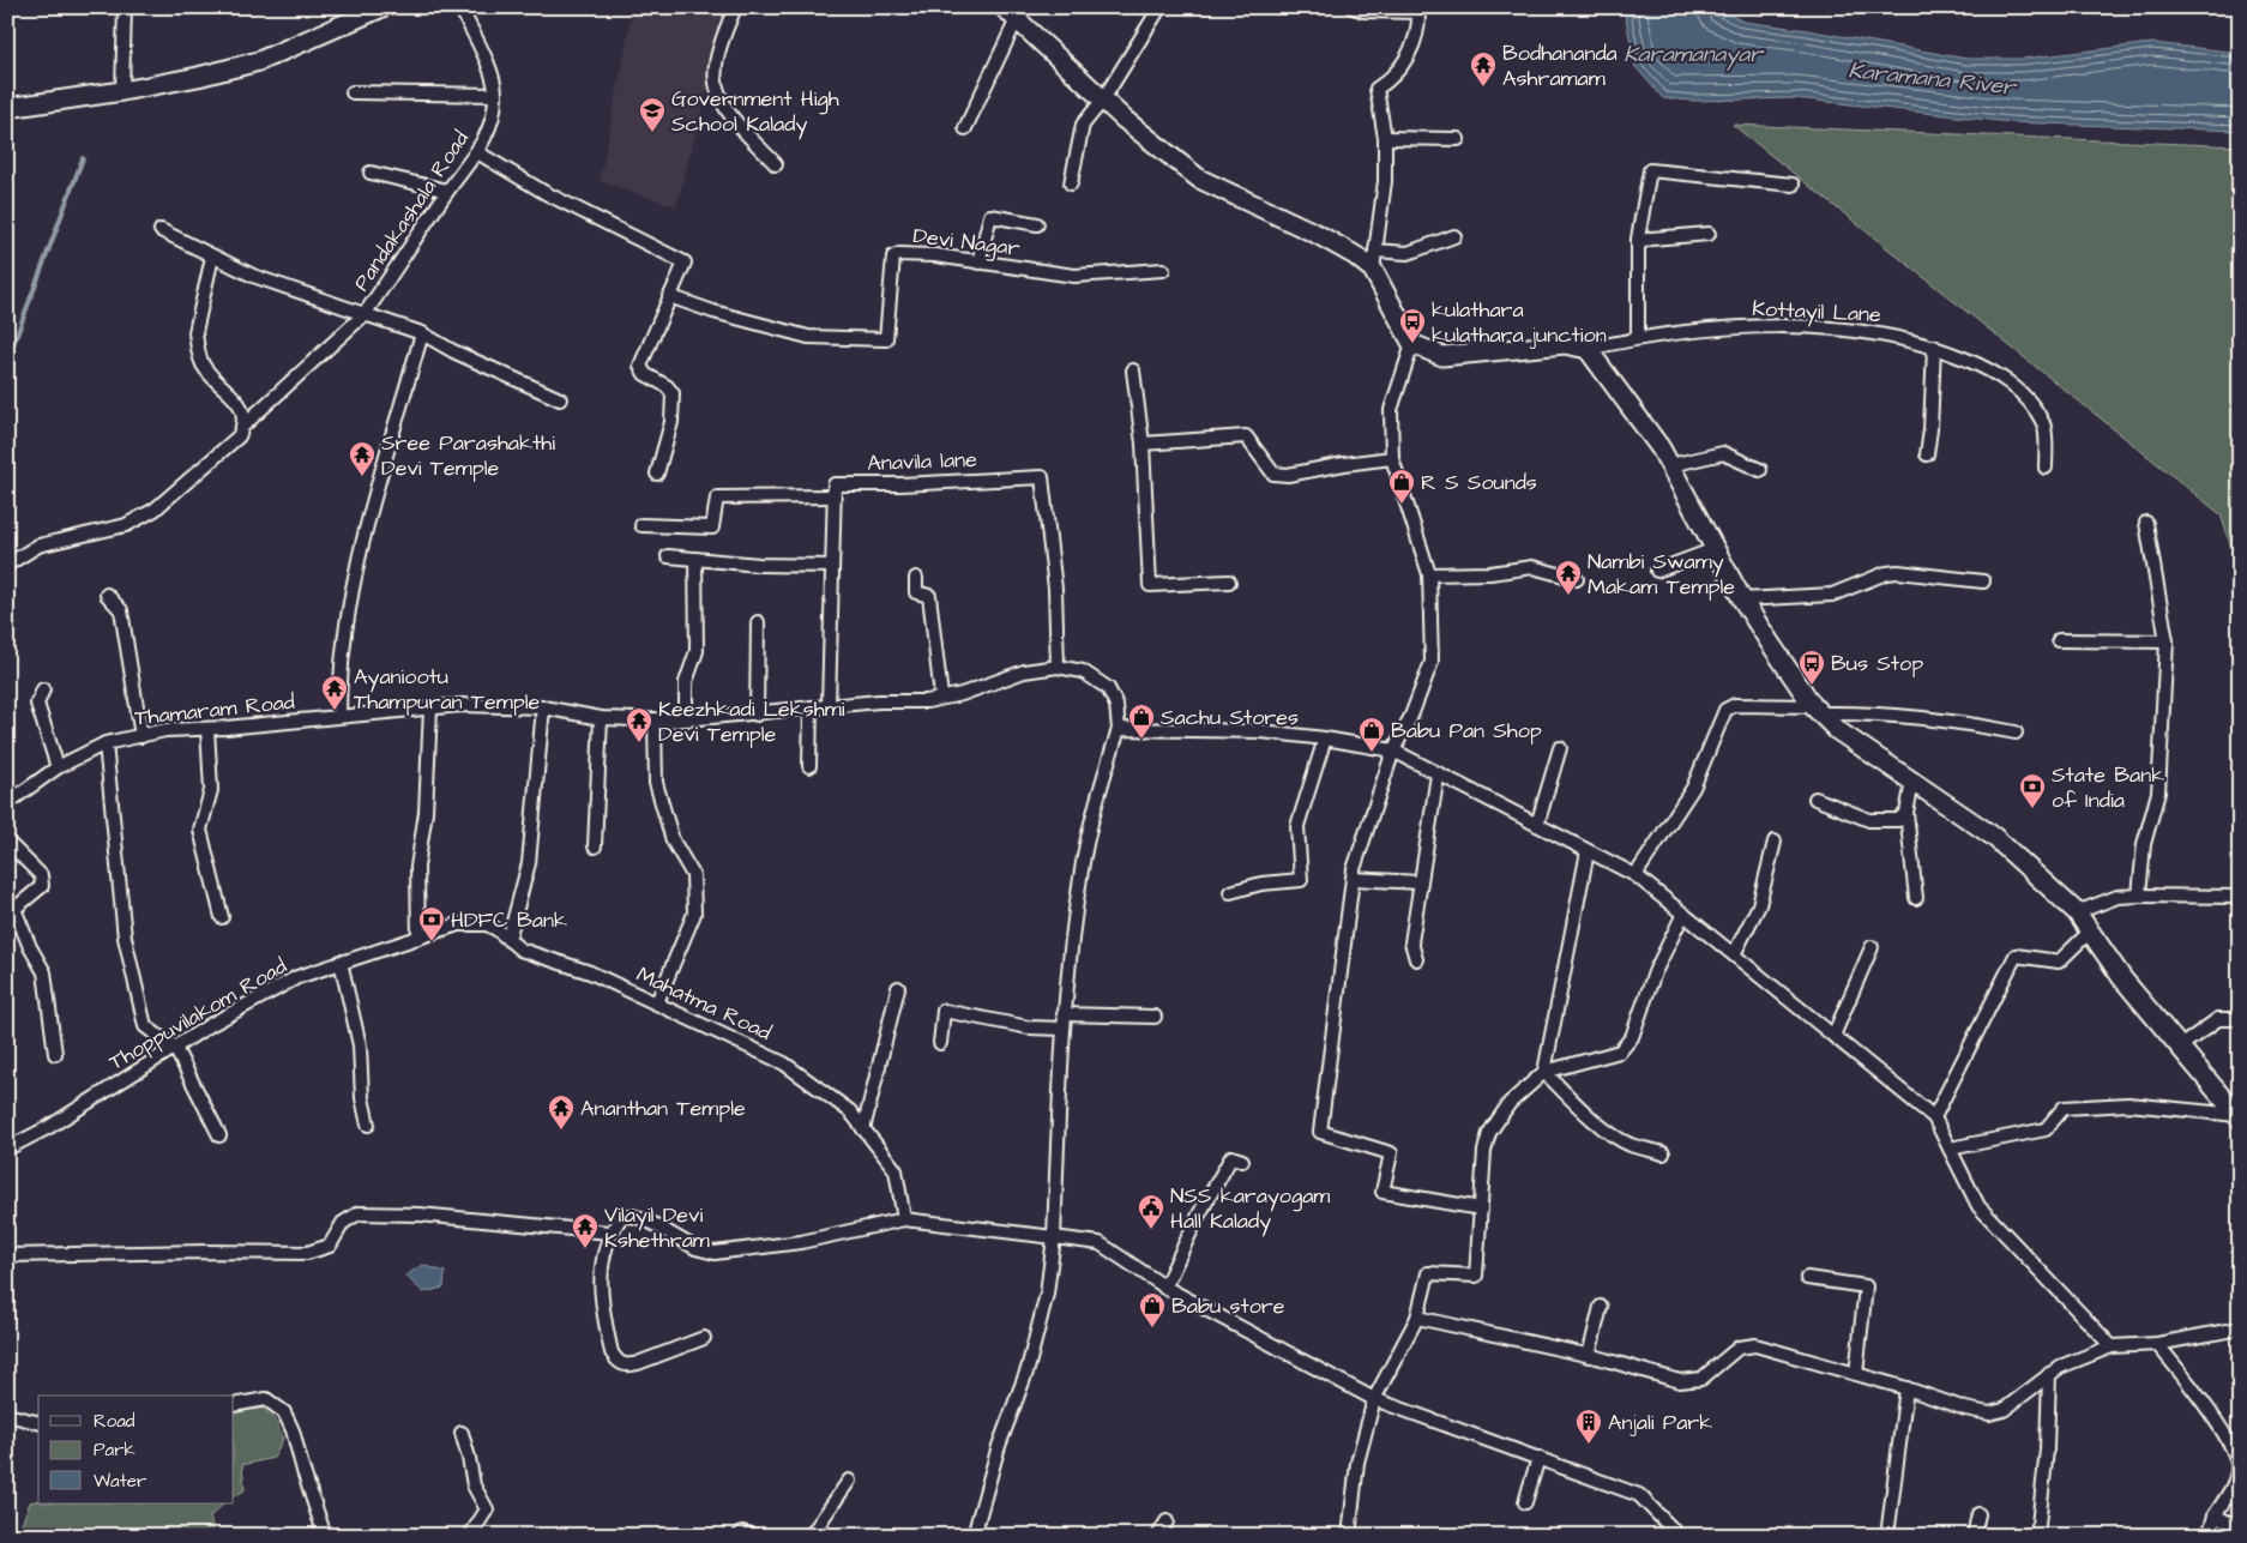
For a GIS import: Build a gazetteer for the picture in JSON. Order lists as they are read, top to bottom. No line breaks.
{"streets":{"street":["Pandakashala Road","Devi Nagar","Kottayil Lane","Anavila lane","Thamaram Road","Mahatma Road","Thoppuvilakom Road"]},"crossings":[["Anavila lane","Thamaram Road"],["Mahatma Road","Thoppuvilakom Road"]],"water":["Karamanayar","Karamana River"],"places":{"temple":["Bodhananda Ashramam","Sree Parashakthi Devi Temple","Nambi Swamy Makam Temple","Ayaniootu Thampuran Temple","Keezhkadi Lekshmi Devi Temple","Ananthan Temple","Vilayil Devi Kshethram"],"school or university":["Government High School Kalady"],"bus stop":["kulathara kulathara junction","Bus Stop"],"shop":["R S Sounds","Sachu Stores","Babu Pan Shop","Babu store"],"bank":["State Bank of India","HDFC Bank"],"public building":["NSS karayogam Hall Kalady"],"building":["Anjali Park"]},"legend":["Road","Park","Water"]}
